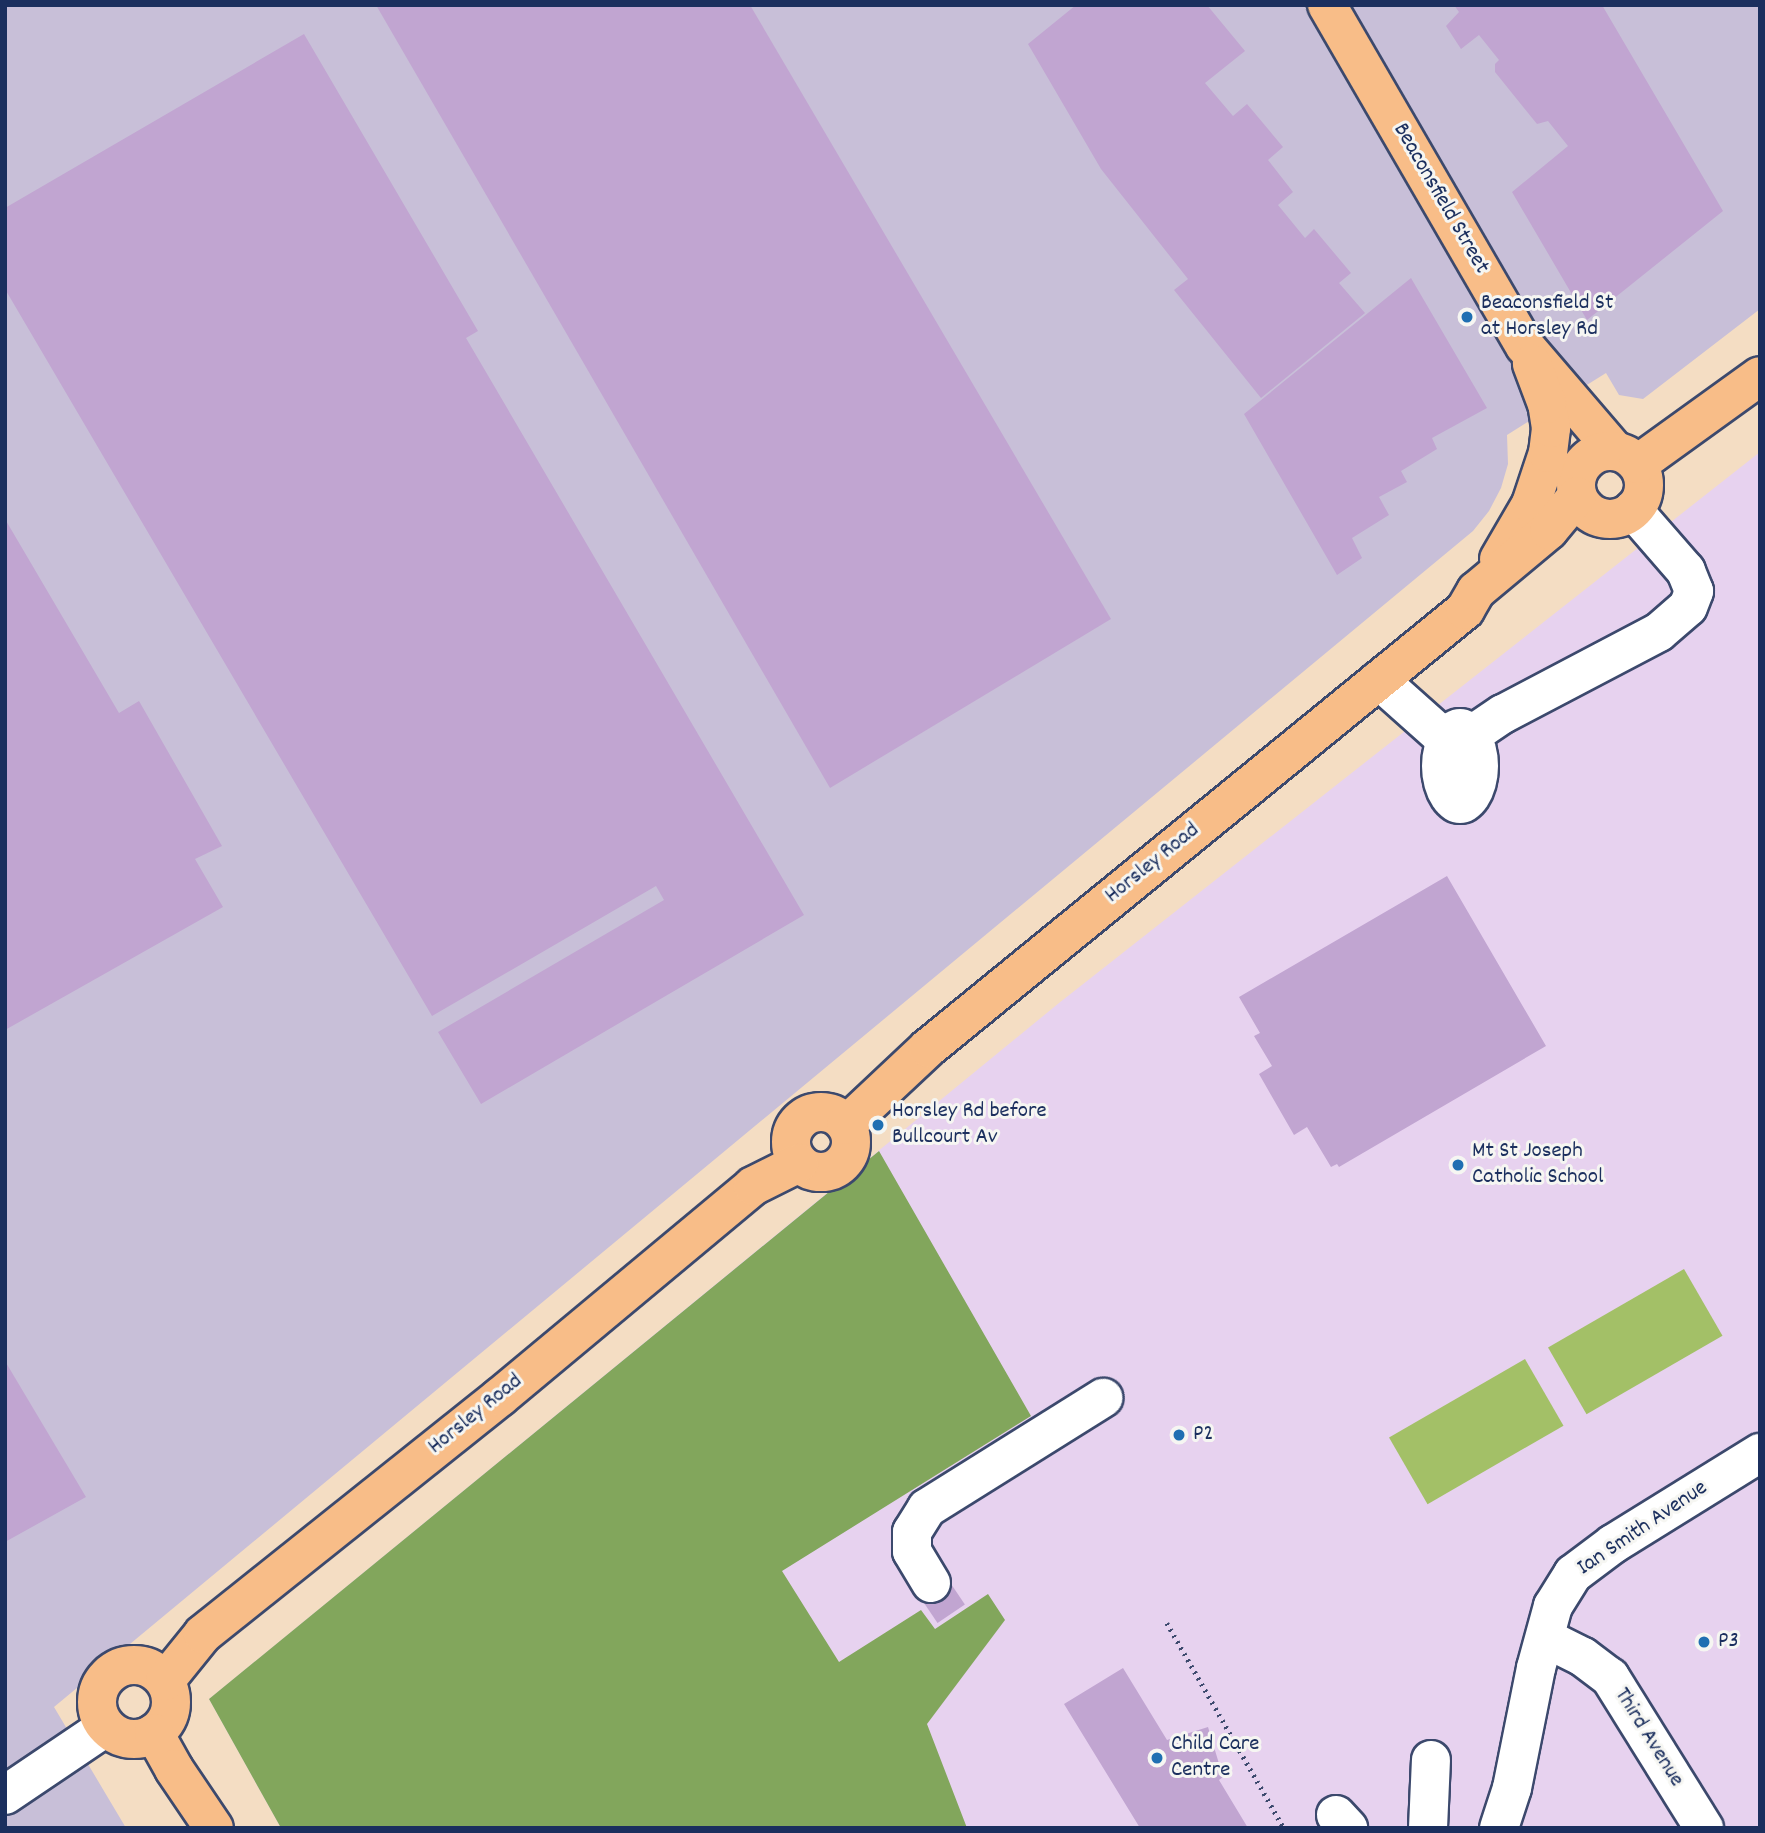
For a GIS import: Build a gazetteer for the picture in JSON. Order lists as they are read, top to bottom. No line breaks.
{"streets":{"main road":["Beaconsfield Street","Horsley Road"],"street":["Ian Smith Avenue","Third Avenue"]},"crossings":[["Beaconsfield Street","Horsley Road"],["Ian Smith Avenue","Third Avenue"]],"places":["Beaconsfield St at Horsley Rd","Horsley Rd before Bullcourt Av","Mt St Joseph Catholic School","P2","P3","Child Care Centre"]}
